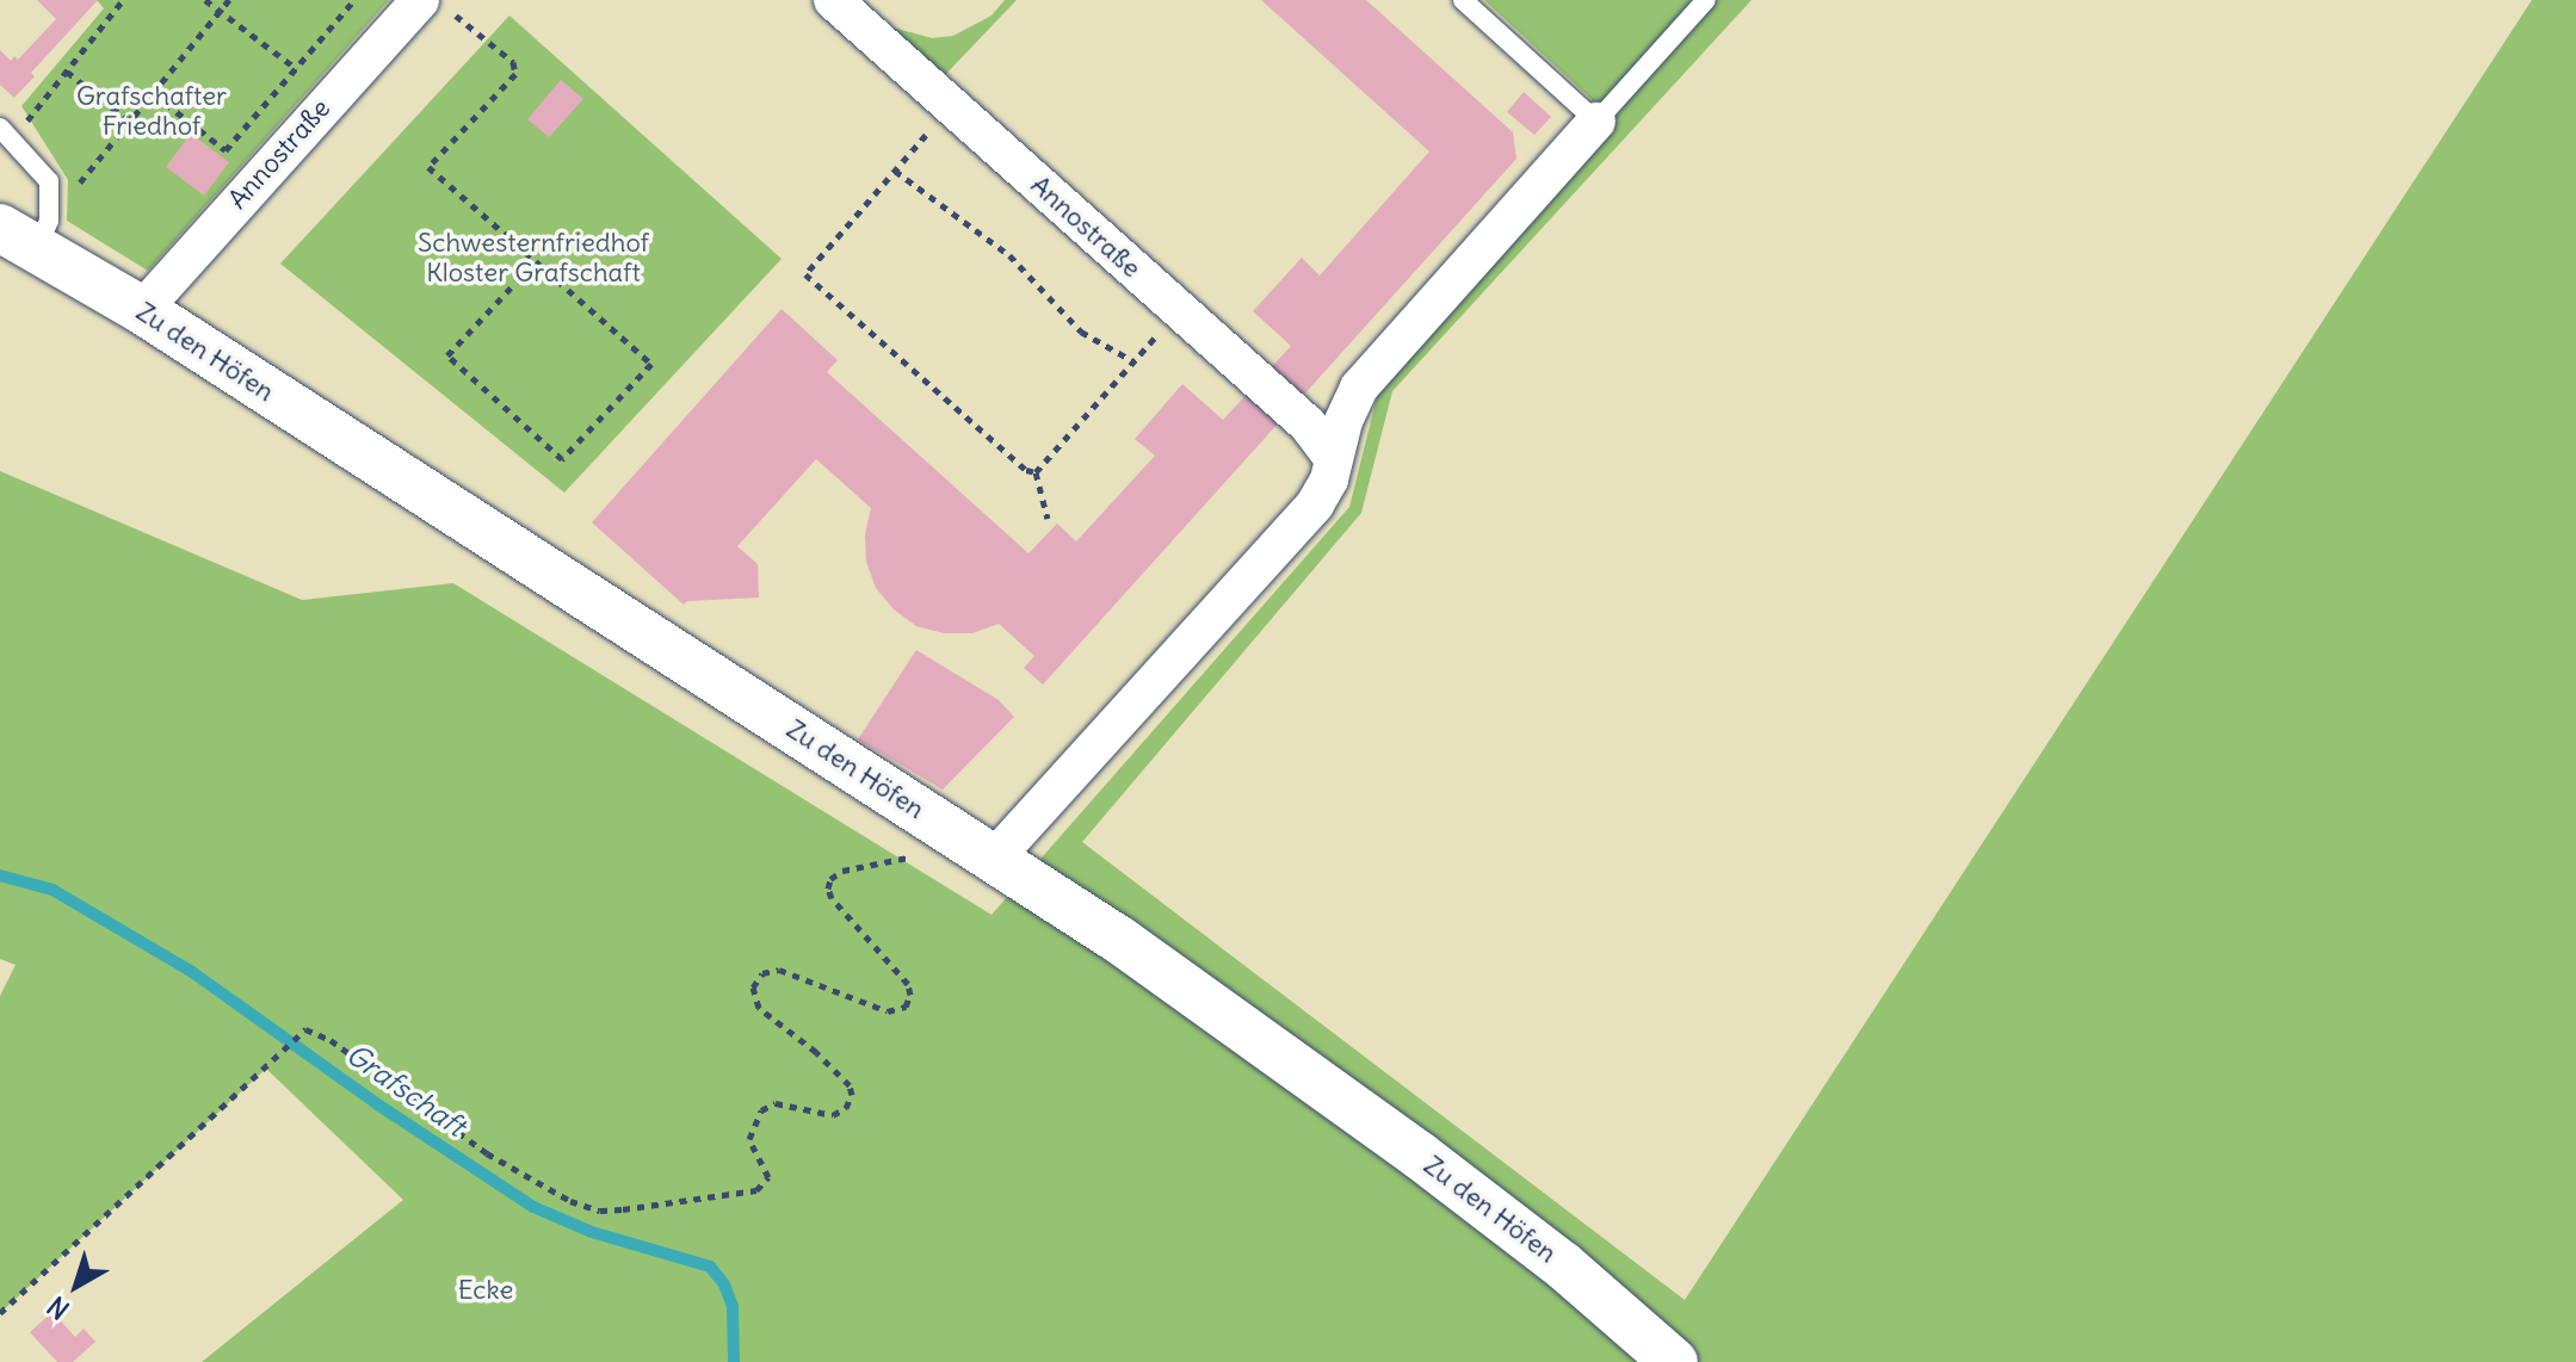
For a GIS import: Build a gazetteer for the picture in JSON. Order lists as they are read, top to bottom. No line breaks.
{"streets":{"street":["Annostraße","Zu den Höfen"]},"crossings":[["Annostraße","Zu den Höfen"]],"water":["Grafschaft"],"parks":["Grafschafter Friedhof","Schwesternfriedhof Kloster Grafschaft","Ecke"],"north":"bottom left"}
